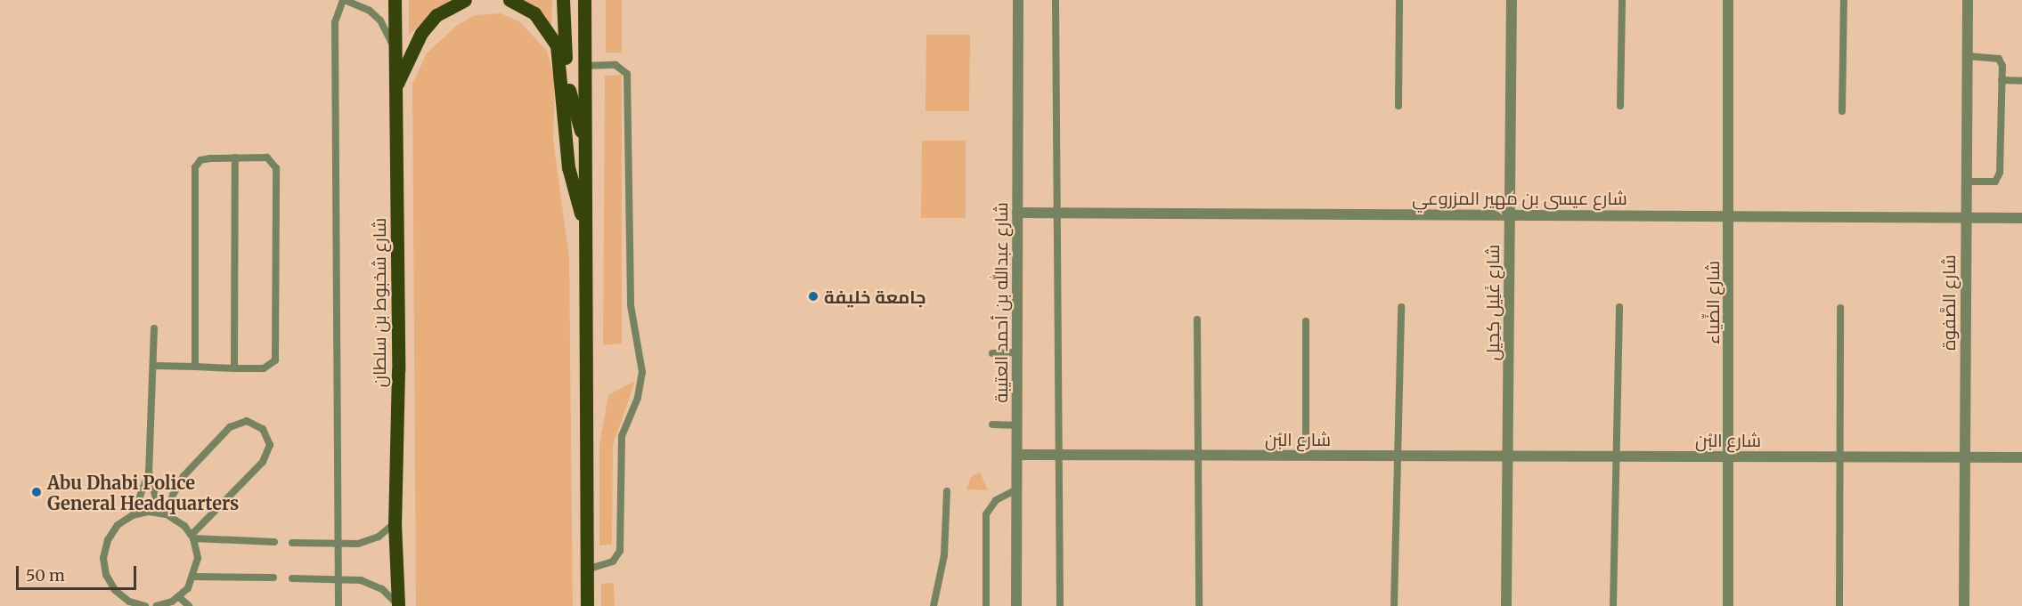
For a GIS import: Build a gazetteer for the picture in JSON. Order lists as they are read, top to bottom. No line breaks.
{"streets":{"main road":["شارع شخبوط بن سلطان"],"street":["شارع عيسى بن مهير المزروعي","شارع عبدالله بن أحمد العتيبة","شارع غَلِيل كِحِيل","شارع الضِّياء","شارع الصَّفوة","شارع البُن"]},"crossings":[["شارع عيسى بن مهير المزروعي","شارع عبدالله بن أحمد العتيبة"],["شارع عيسى بن مهير المزروعي","شارع غَلِيل كِحِيل"],["شارع عيسى بن مهير المزروعي","شارع الضِّياء"],["شارع عيسى بن مهير المزروعي","شارع الصَّفوة"],["شارع عبدالله بن أحمد العتيبة","شارع البُن"],["شارع غَلِيل كِحِيل","شارع البُن"],["شارع الضِّياء","شارع البُن"],["شارع الصَّفوة","شارع البُن"]],"places":["جامعة خليفة","Abu Dhabi Police General Headquarters"],"scale_bar":"50 m"}
